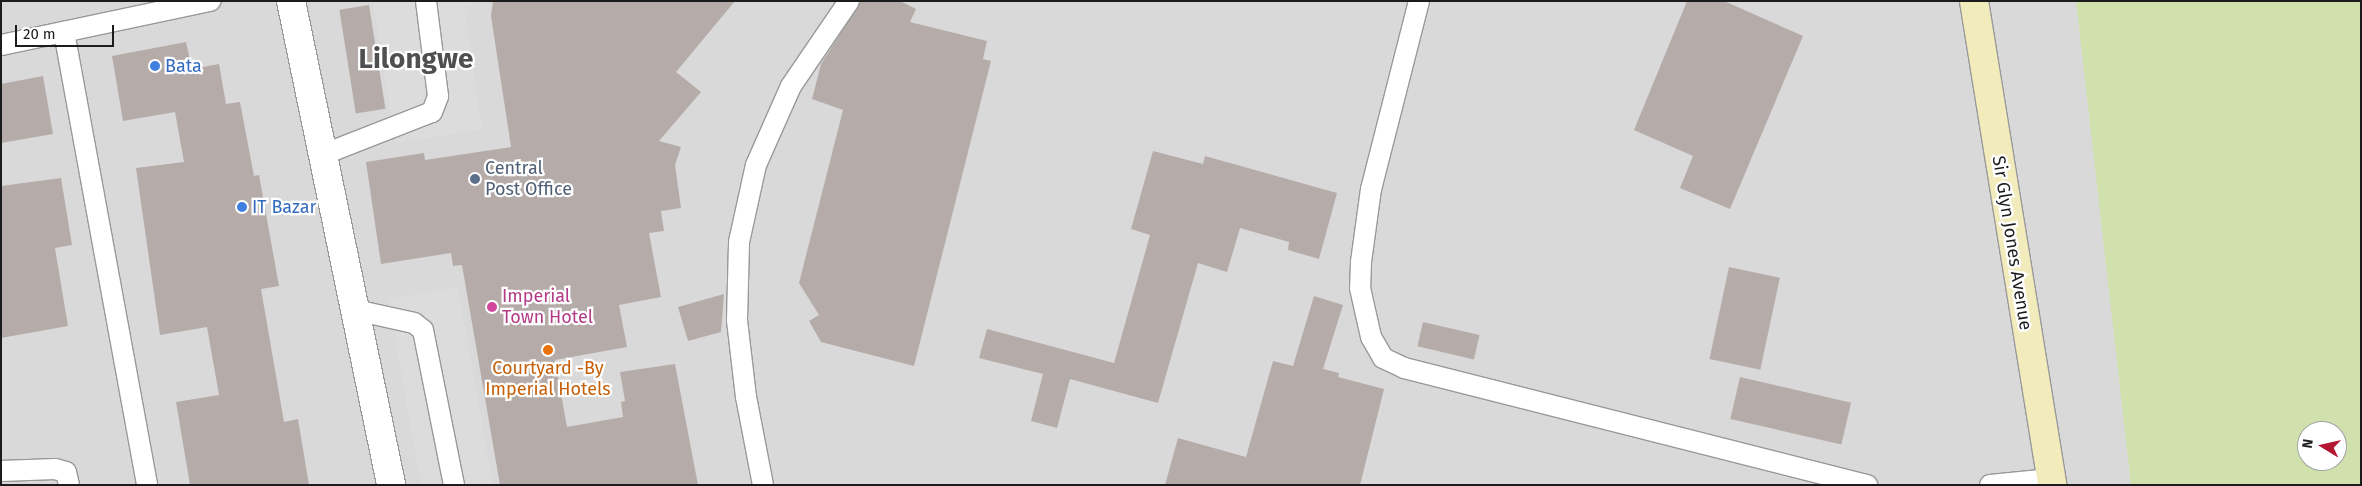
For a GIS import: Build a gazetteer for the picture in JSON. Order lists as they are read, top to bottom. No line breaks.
{"streets":{"main road":["Sir Glyn Jones Avenue"]},"districts":["Lilongwe"],"places":["Bata","Central Post Office","IT Bazar","Imperial Town Hotel","Courtyard -By Imperial Hotels"],"scale_bar":"20 m","north":"left"}
